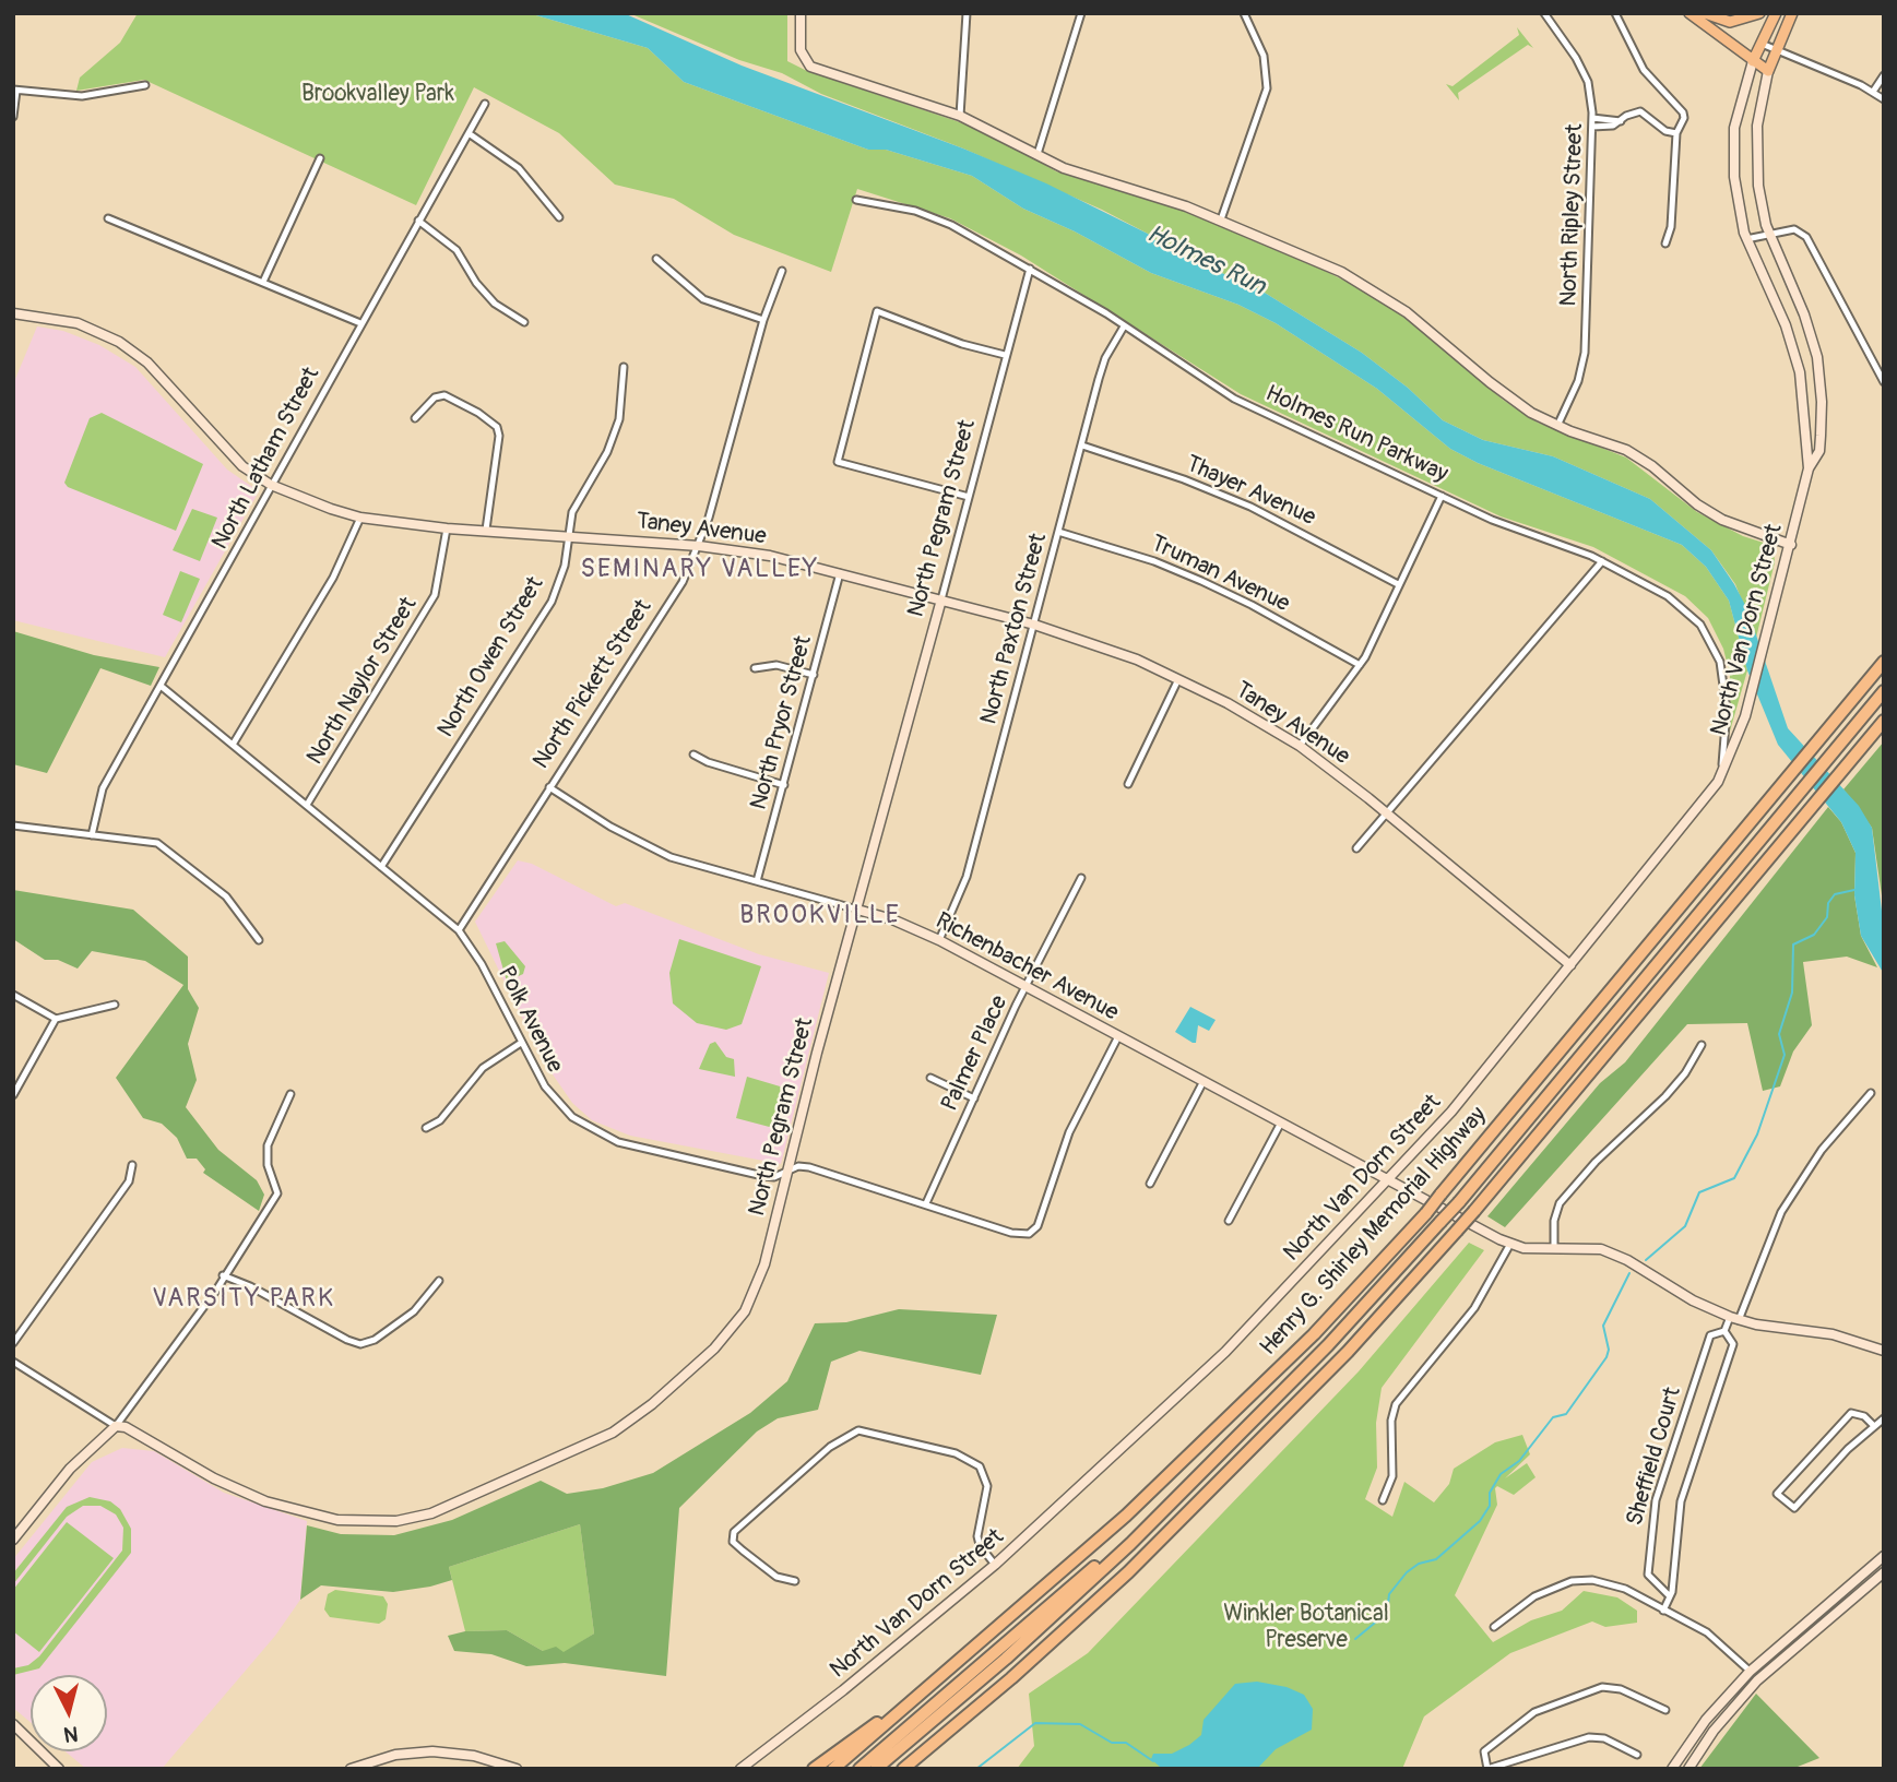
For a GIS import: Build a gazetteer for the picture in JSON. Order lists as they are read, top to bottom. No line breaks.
{"streets":{"highway":["Henry G. Shirley Memorial Highway"],"main road":["North Van Dorn Street"],"street":["North Ripley Street","Holmes Run Parkway","North Latham Street","Thayer Avenue","North Pegram Street","Taney Avenue","Truman Avenue","North Paxton Street","North Owen Street","North Naylor Street","North Pickett Street","North Pryor Street","Richenbacher Avenue","Polk Avenue","Palmer Place","Sheffield Court"]},"crossings":[["Holmes Run Parkway","North Pegram Street"],["Holmes Run Parkway","North Paxton Street"],["Holmes Run Parkway","North Van Dorn Street"],["North Latham Street","Taney Avenue"],["North Latham Street","Polk Avenue"],["Thayer Avenue","North Paxton Street"],["North Pegram Street","Taney Avenue"],["North Pegram Street","Richenbacher Avenue"],["North Pegram Street","Polk Avenue"],["Taney Avenue","North Paxton Street"],["Taney Avenue","North Van Dorn Street"],["Taney Avenue","North Owen Street"],["Taney Avenue","North Naylor Street"],["Taney Avenue","North Pickett Street"],["Taney Avenue","North Pryor Street"],["Truman Avenue","North Paxton Street"],["North Paxton Street","Richenbacher Avenue"],["North Van Dorn Street","Richenbacher Avenue"],["North Owen Street","Polk Avenue"],["North Naylor Street","Polk Avenue"],["North Pickett Street","Richenbacher Avenue"],["North Pickett Street","Polk Avenue"],["North Pryor Street","Richenbacher Avenue"],["Richenbacher Avenue","Polk Avenue"],["Richenbacher Avenue","Palmer Place"],["Polk Avenue","Palmer Place"]],"districts":["SEMINARY VALLEY","BROOKVILLE","VARSITY PARK"],"water":["Holmes Run"],"parks":["Brookvalley Park","Winkler Botanical Preserve"],"north":"bottom"}
